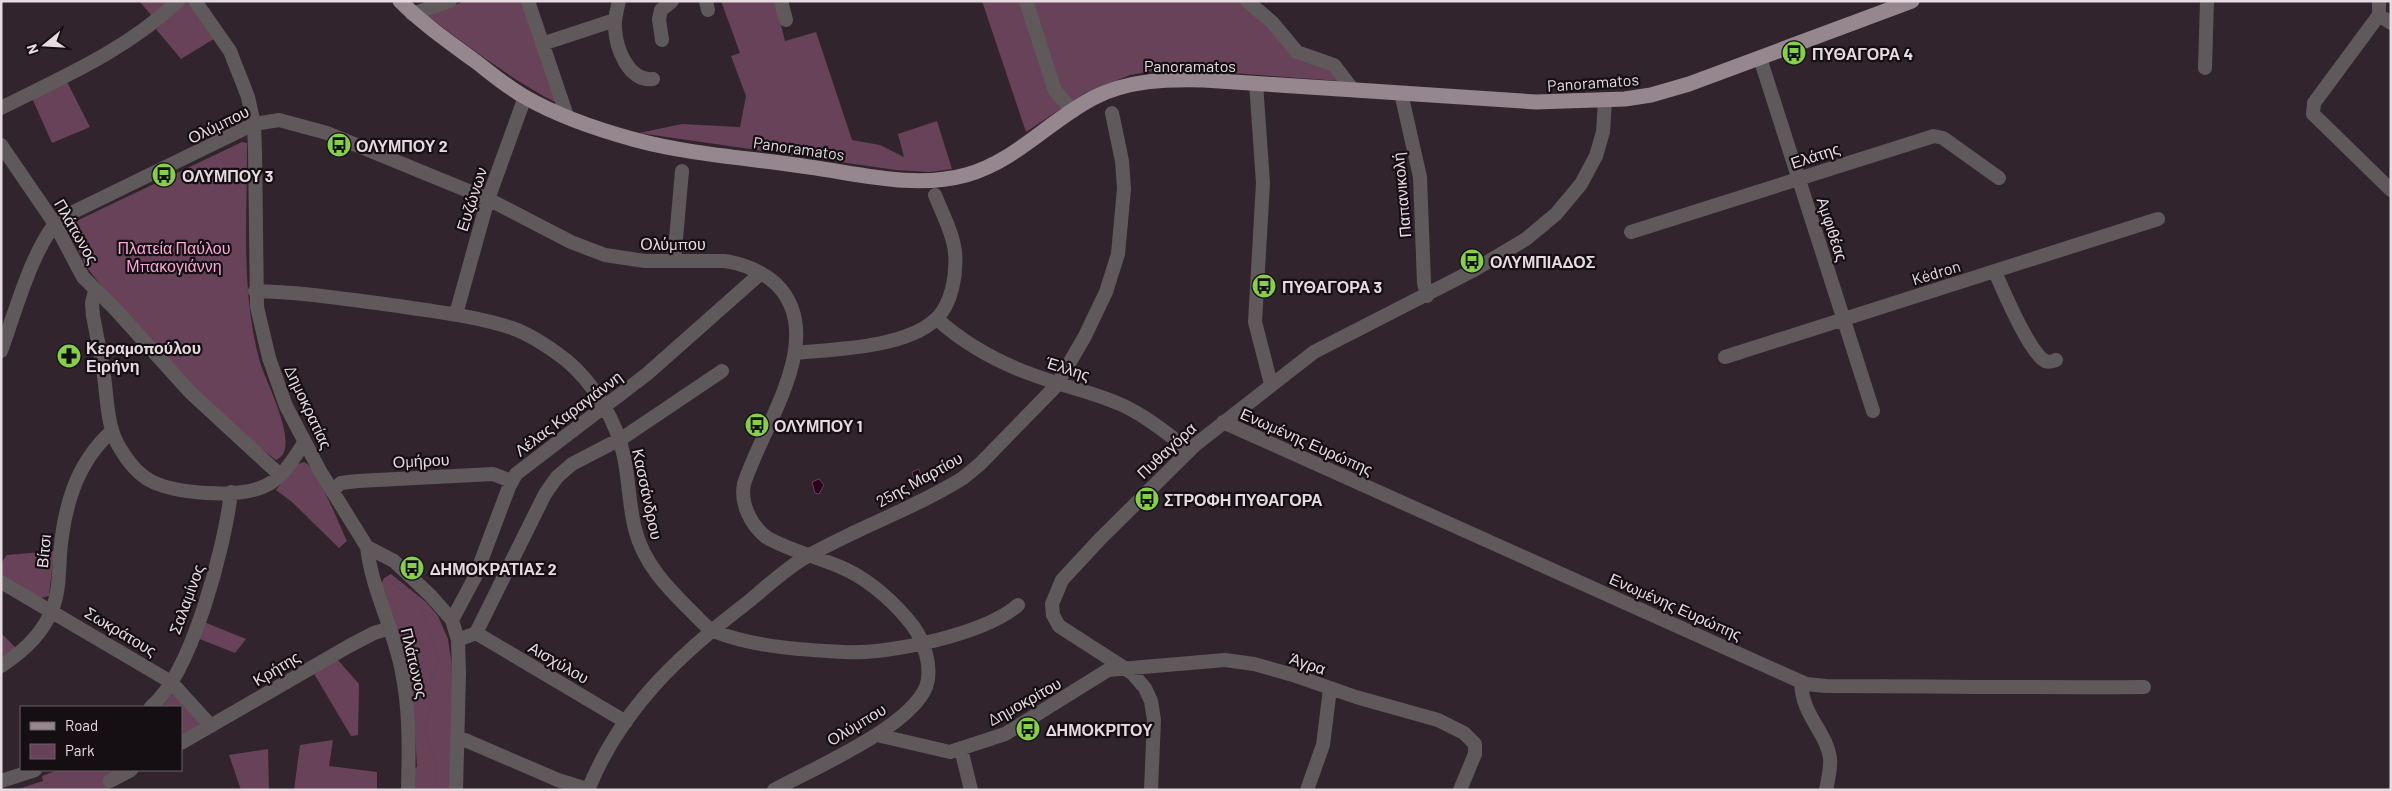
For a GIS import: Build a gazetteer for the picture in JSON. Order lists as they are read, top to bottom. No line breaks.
{"streets":{"main road":["Panoramatos"],"street":["Ολύμπου","Ελάτης","Παπανικολή","Ευζώνων","Αμφιθέας","Πλάτωνος","Kédron","Έλλης","Δημοκρατίας","Λέλας Καραγιάννη","Ενωμένης Ευρώπης","Πυθαγόρα","Ομήρου","25ης Μαρτίου","Κασσάνδρου","Βίτσι","Σαλαμίνος","Σωκράτους","Αισχύλου","Άγρα","Κρήτης","Δημοκρίτου"]},"crossings":[["Panoramatos","Παπανικολή"],["Panoramatos","Ευζώνων"],["Panoramatos","Αμφιθέας"],["Panoramatos","Πυθαγόρα"],["Ολύμπου","Ευζώνων"],["Ολύμπου","Πλάτωνος"],["Ολύμπου","Δημοκρατίας"],["Ολύμπου","Λέλας Καραγιάννη"],["Ολύμπου","25ης Μαρτίου"],["Ολύμπου","Κασσάνδρου"],["Ολύμπου","Δημοκρίτου"],["Ελάτης","Αμφιθέας"],["Παπανικολή","Πυθαγόρα"],["Ευζώνων","Κασσάνδρου"],["Αμφιθέας","Kédron"],["Πλάτωνος","Δημοκρατίας"],["Πλάτωνος","Κρήτης"],["Έλλης","Πυθαγόρα"],["Έλλης","25ης Μαρτίου"],["Δημοκρατίας","Ομήρου"],["Δημοκρατίας","Κασσάνδρου"],["Λέλας Καραγιάννη","Ομήρου"],["Λέλας Καραγιάννη","Κασσάνδρου"],["Ενωμένης Ευρώπης","Πυθαγόρα"],["Πυθαγόρα","Άγρα"],["Πυθαγόρα","Δημοκρίτου"],["25ης Μαρτίου","Κασσάνδρου"],["25ης Μαρτίου","Αισχύλου"],["Βίτσι","Σωκράτους"],["Σαλαμίνος","Σωκράτους"],["Σωκράτους","Κρήτης"],["Άγρα","Δημοκρίτου"]],"parks":["Πλατεία Παύλου Μπακογιάννη"],"places":{"bus stop":["ΠΥΘΑΓΟΡΑ 4","ΟΛΥΜΠΟΥ 2","ΟΛΥΜΠΟΥ 3","ΟΛΥΜΠΙΑΔΟΣ","ΠΥΘΑΓΟΡΑ 3","ΟΛΥΜΠΟΥ 1","ΣΤΡΟΦΗ ΠΥΘΑΓΟΡΑ","ΔΗΜΟΚΡΑΤΙΑΣ 2","ΔΗΜΟΚΡΙΤΟΥ"],"pharmacy":["Κεραμοπούλου Ειρήνη"]},"legend":["Road","Park"],"north":"left"}
